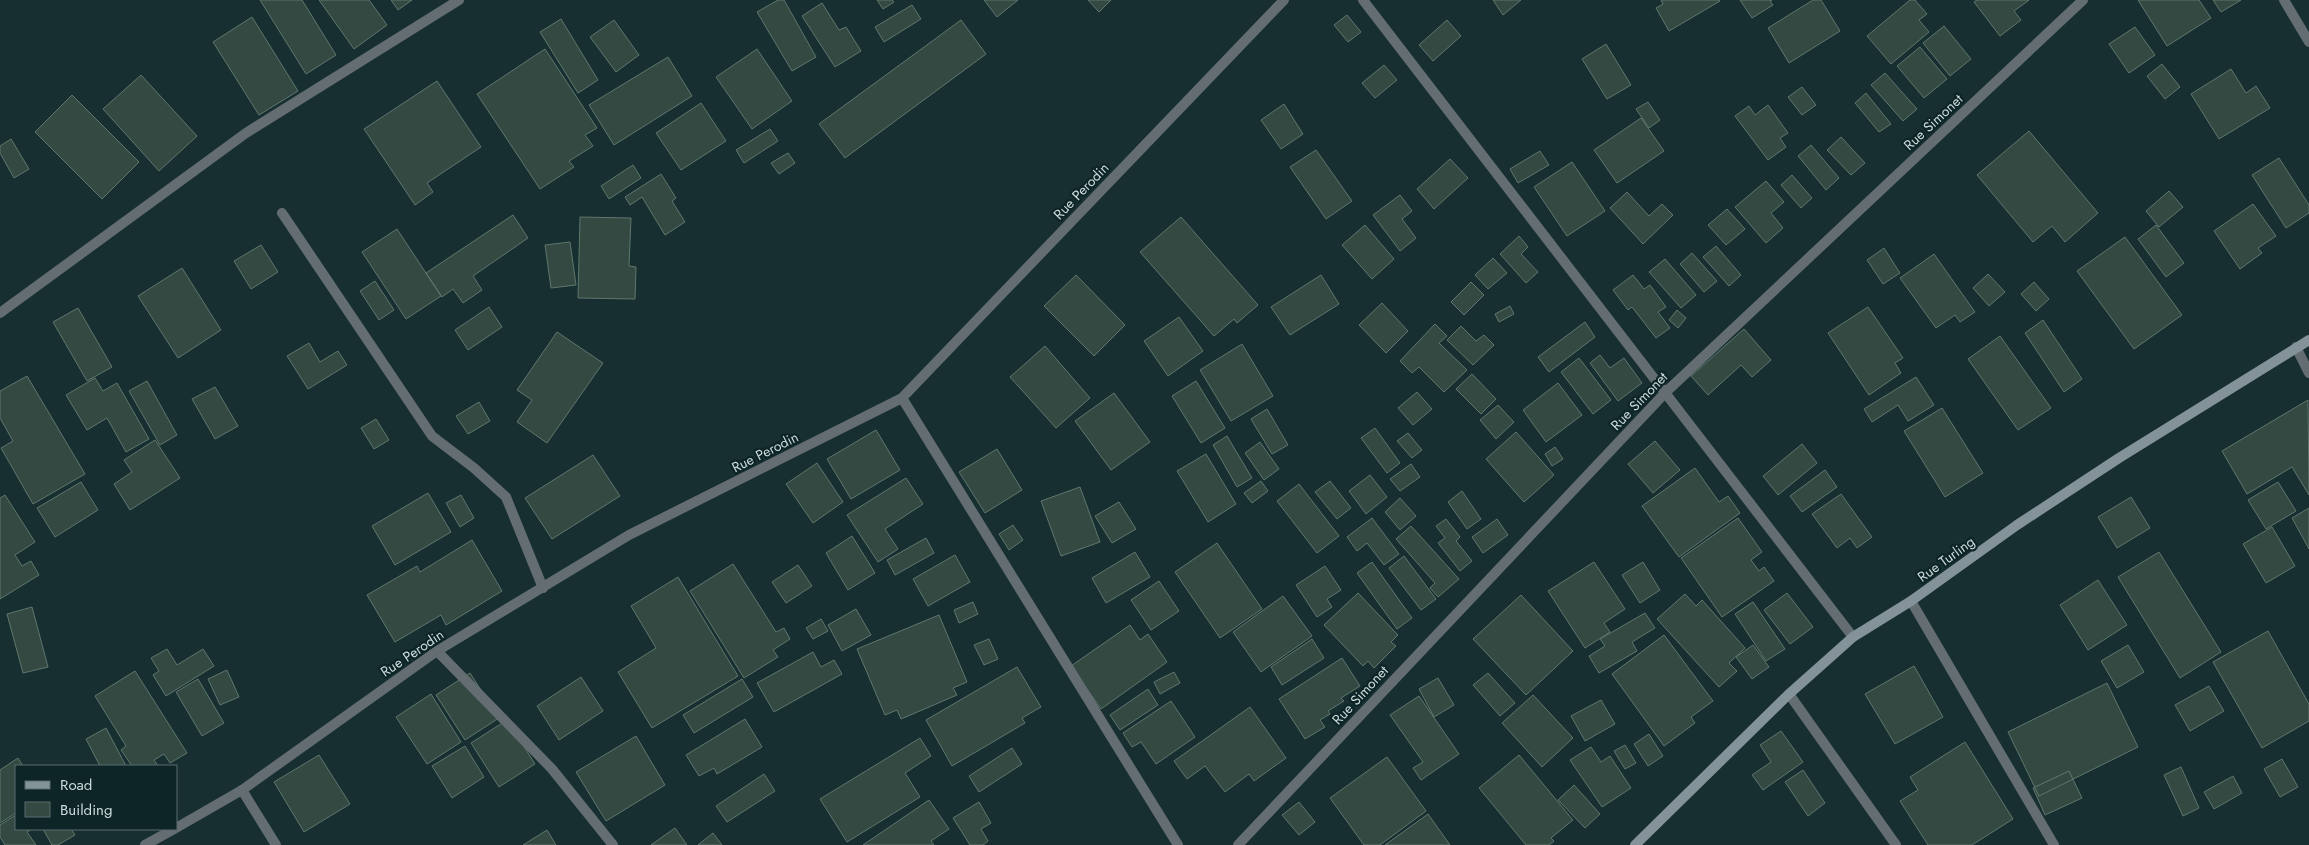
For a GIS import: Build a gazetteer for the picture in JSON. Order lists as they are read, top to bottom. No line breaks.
{"streets":{"main road":["Rue Turling"],"street":["Rue Simonet","Rue Perodin"]},"legend":["Road","Building"]}
